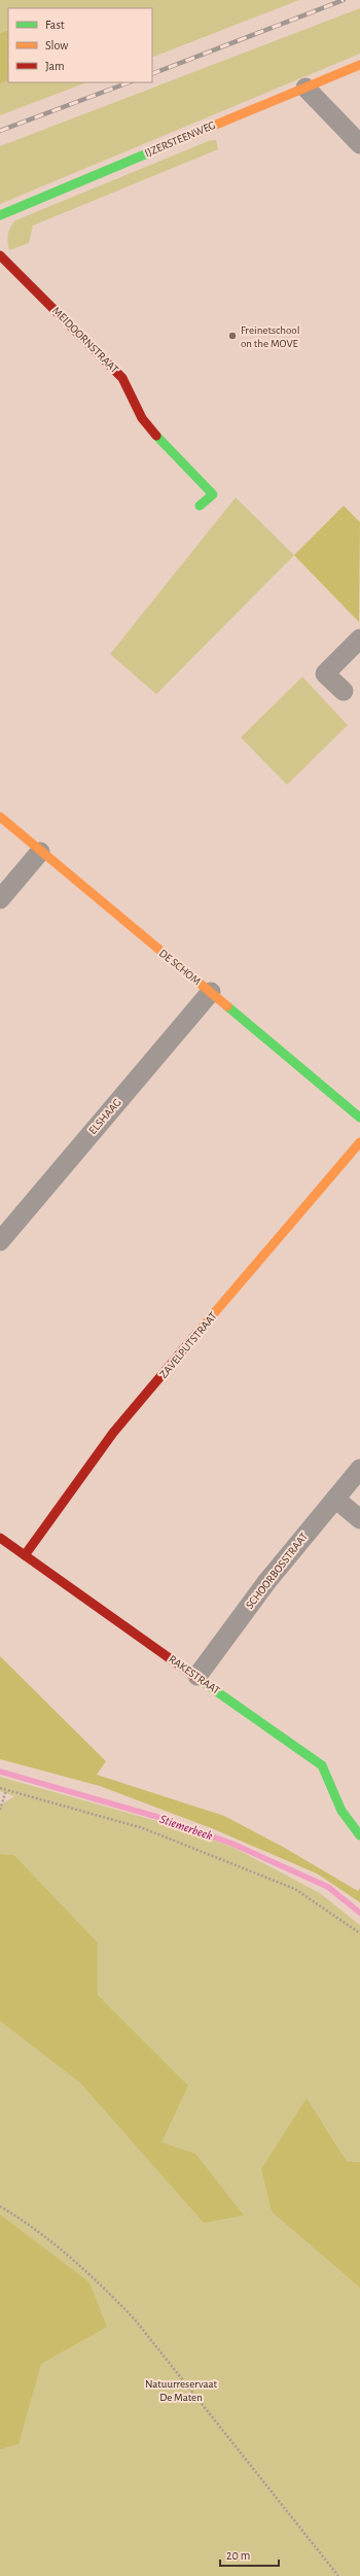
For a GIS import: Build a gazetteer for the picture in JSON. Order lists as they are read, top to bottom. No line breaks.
{"streets":{"street":["IJZERSTEENWEG","MEIDOORNSTRAAT","DE SCHOM","ELSHAAG","ZAVELPUTSTRAAT","SCHOORBOSSTRAAT","RAKESTRAAT"]},"crossings":[["DE SCHOM","ELSHAAG"],["ZAVELPUTSTRAAT","RAKESTRAAT"],["SCHOORBOSSTRAAT","RAKESTRAAT"]],"water":["Stiemerbeek"],"parks":["Natuurreservaat De Maten"],"places":["Freinetschool on the MOVE"],"legend":["Fast","Slow","Jam"],"scale_bar":"20 m"}
